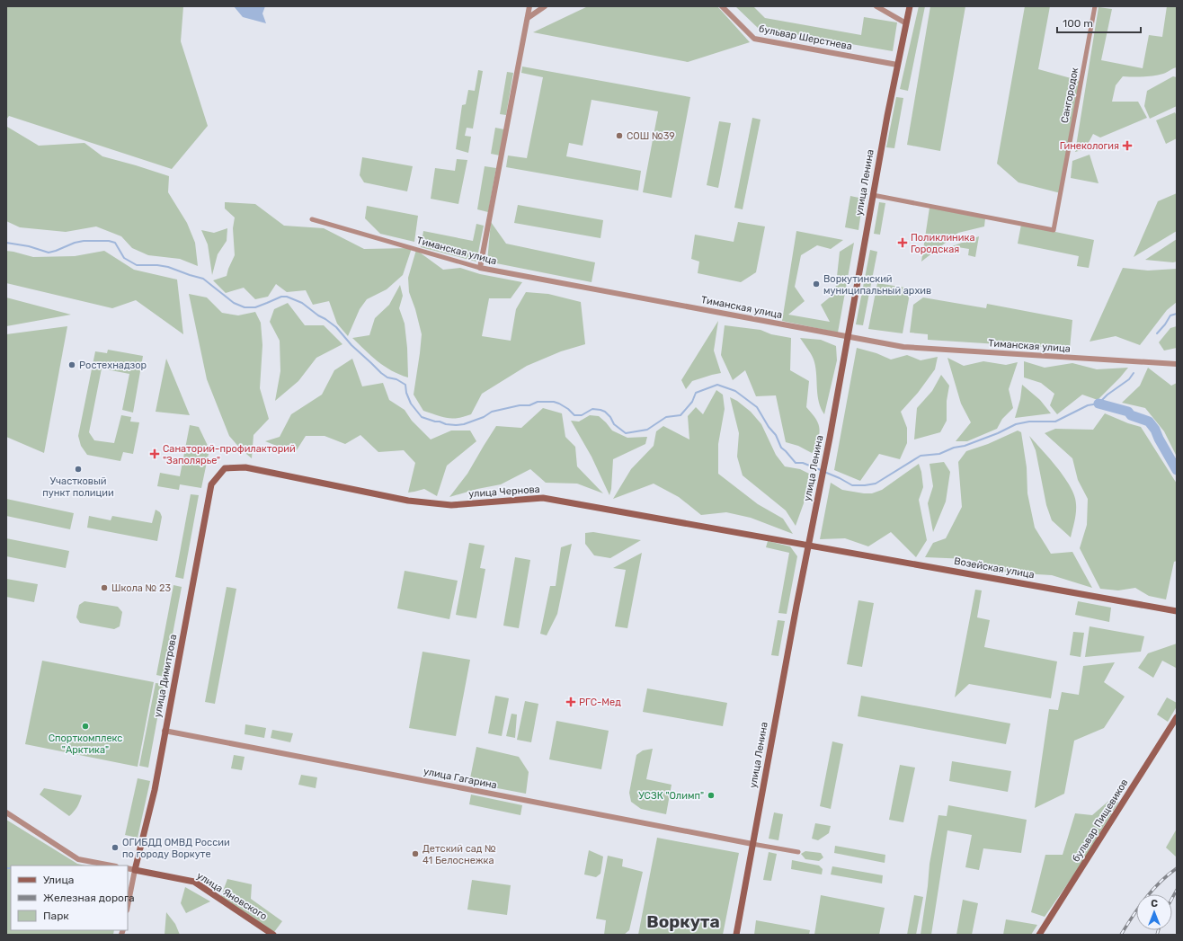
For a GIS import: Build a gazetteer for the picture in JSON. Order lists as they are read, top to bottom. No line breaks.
{"streets":{"main road":["улица Ленина","улица Чернова","Возейская улица","улица Димитрова","бульвар Пищевиков","улица Яновского"],"street":["бульвар Шерстнева","Сангородок","Тиманская улица","улица Гагарина"]},"crossings":[["бульвар Шерстнева","улица Ленина"],["Сангородок","улица Ленина"],["улица Ленина","Тиманская улица"],["улица Ленина","улица Чернова"],["улица Ленина","Возейская улица"],["улица Ленина","улица Гагарина"],["улица Чернова","Возейская улица"],["улица Чернова","улица Димитрова"],["улица Димитрова","улица Гагарина"],["улица Димитрова","улица Яновского"]],"districts":["Воркута"],"places":{"other":["СОШ №39","Воркутинский муниципальный архив","Ростехнадзор","Участковый пункт полиции","Школа № 23","Спорткомплекс \"Арктика\"","УСЗК \"Олимп\"","ОГИБДД ОМВД России по городу Воркуте","Детский сад № 41 Белоснежка"],"health":["Гинекология","Поликлиника Городская","Санаторий-профилакторий \"Заполярье\"","РГС-Мед"]},"legend":["Улица","Железная дорога","Парк"],"scale_bar":"100 m","north":"top"}
